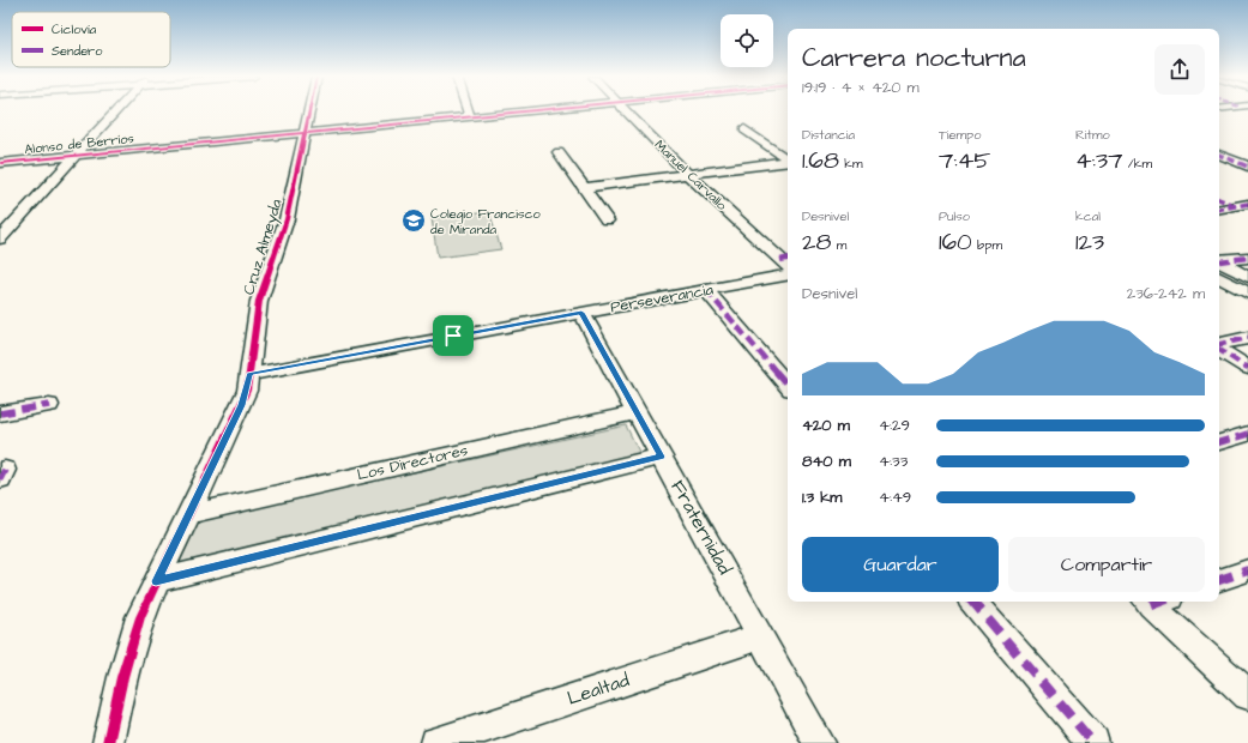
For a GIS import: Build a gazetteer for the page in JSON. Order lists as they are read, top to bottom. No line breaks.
{"streets":{"street":["Alonso de Berríos","Manuel Carvallo","Cruz Almeyda","Perseverancia","Los Directores","Fraternidad","Lealtad"]},"crossings":[["Alonso de Berríos","Cruz Almeyda"],["Cruz Almeyda","Perseverancia"],["Cruz Almeyda","Los Directores"],["Perseverancia","Fraternidad"],["Los Directores","Fraternidad"],["Fraternidad","Lealtad"]],"places":{"school or university":["Colegio Francisco de Miranda"]},"legend":["Ciclovía","Sendero"],"page":{"heading":["Carrera nocturna","19:19 · 4 × 420 m"],"stats":[["Distancia","1.68 km"],["Tiempo","7:45"],["Ritmo","4:37 /km"],["Desnivel","28 m"],["Pulso","160 bpm"],["kcal","123"]],"chart":["Desnivel","236–242 m"],"list":[{"name":"420 m","note":"4:29"},{"name":"840 m","note":"4:33"},{"name":"1.3 km","note":"4:49"}],"buttons":["Guardar","Compartir"]}}
